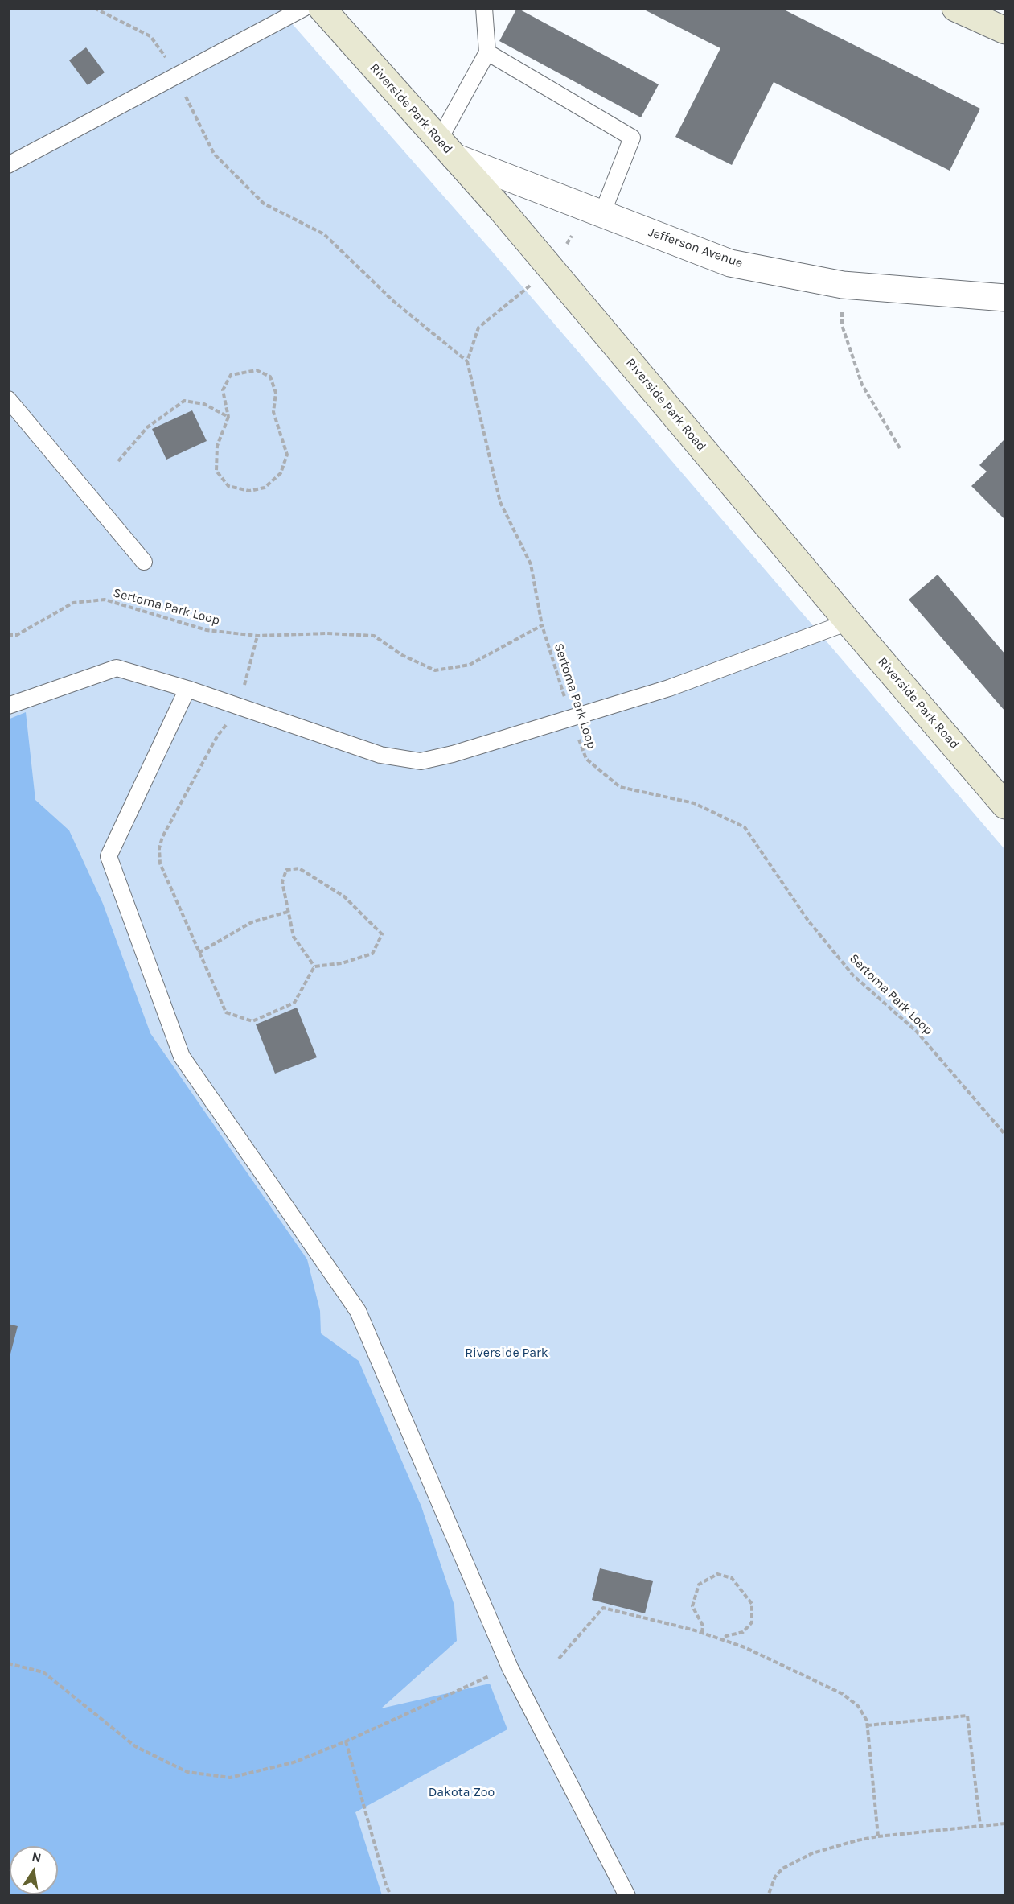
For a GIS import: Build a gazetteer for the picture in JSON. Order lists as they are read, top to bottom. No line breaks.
{"streets":{"main road":["Riverside Park Road"],"street":["Jefferson Avenue"],"path":["Sertoma Park Loop"]},"crossings":[["Riverside Park Road","Jefferson Avenue"]],"parks":["Riverside Park","Dakota Zoo"],"north":"top"}
